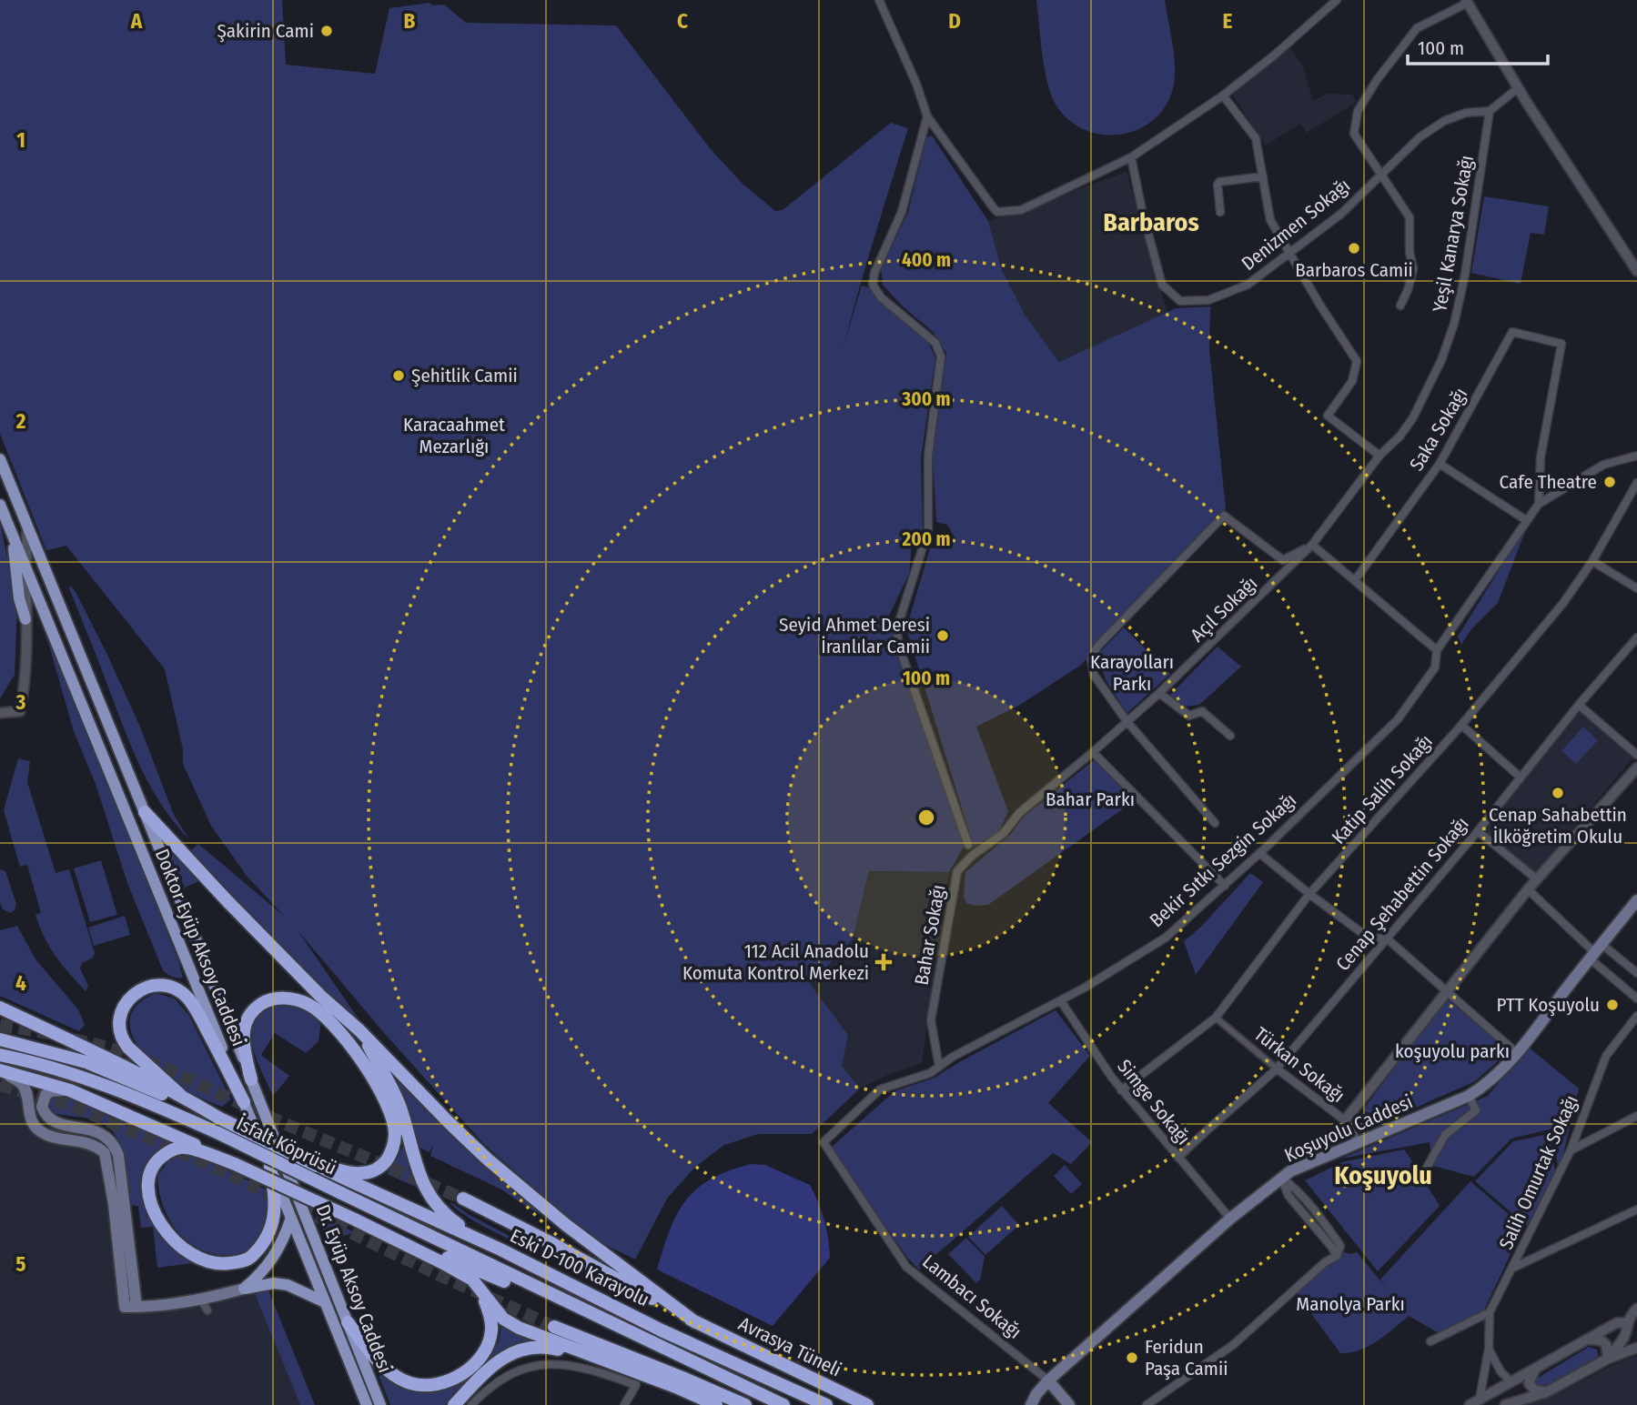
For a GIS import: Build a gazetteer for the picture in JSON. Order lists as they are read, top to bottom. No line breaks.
{"streets":{"highway":["İsfalt Köprüsü","Eski D-100 Karayolu","Avrasya Tüneli"],"main road":["Doktor Eyüp Aksoy Caddesi","Koşuyolu Caddesi","Dr. Eyüp Aksoy Caddesi","Lambacı Sokağı"],"street":["Denizmen Sokağı","Yeşil Kanarya Sokağı","Saka Sokağı","Açıl Sokağı","Katip Salih Sokağı","Bekir Sıtkı Sezgin Sokağı","Cenap Şehabettin Sokağı","Bahar Sokağı","Türkan Sokağı","Simge Sokağı","Salih Omurtak Sokağı"]},"crossings":[["Denizmen Sokağı","Yeşil Kanarya Sokağı"],["Yeşil Kanarya Sokağı","Açıl Sokağı"],["Saka Sokağı","Bekir Sıtkı Sezgin Sokağı"],["Açıl Sokağı","Bahar Sokağı"],["Katip Salih Sokağı","Türkan Sokağı"],["Katip Salih Sokağı","Simge Sokağı"],["Bekir Sıtkı Sezgin Sokağı","Bahar Sokağı"],["Bekir Sıtkı Sezgin Sokağı","Simge Sokağı"],["Bekir Sıtkı Sezgin Sokağı","Lambacı Sokağı"],["Cenap Şehabettin Sokağı","Türkan Sokağı"],["Cenap Şehabettin Sokağı","Simge Sokağı"],["Doktor Eyüp Aksoy Caddesi","Dr. Eyüp Aksoy Caddesi"],["Türkan Sokağı","Koşuyolu Caddesi"],["Simge Sokağı","Koşuyolu Caddesi"],["Koşuyolu Caddesi","Lambacı Sokağı"],["İsfalt Köprüsü","Eski D-100 Karayolu"]],"districts":["Barbaros","Koşuyolu"],"parks":["Karacaahmet Mezarlığı","Karayolları Parkı","Bahar Parkı","koşuyolu parkı","Manolya Parkı"],"places":{"other":["Şakirin Cami","Barbaros Camii","Şehitlik Camii","Cafe Theatre","Seyid Ahmet Deresi İranlılar Camii","Cenap Sahabettin İlköğretim Okulu","PTT Koşuyolu","Feridun Paşa Camii"],"health":["112 Acil Anadolu Komuta Kontrol Merkezi"]},"scale_bar":"100 m","grid":{"columns":["A","B","C","D","E"],"rows":["1","2","3","4","5"]},"rings":["400 m","300 m","200 m","100 m"]}
